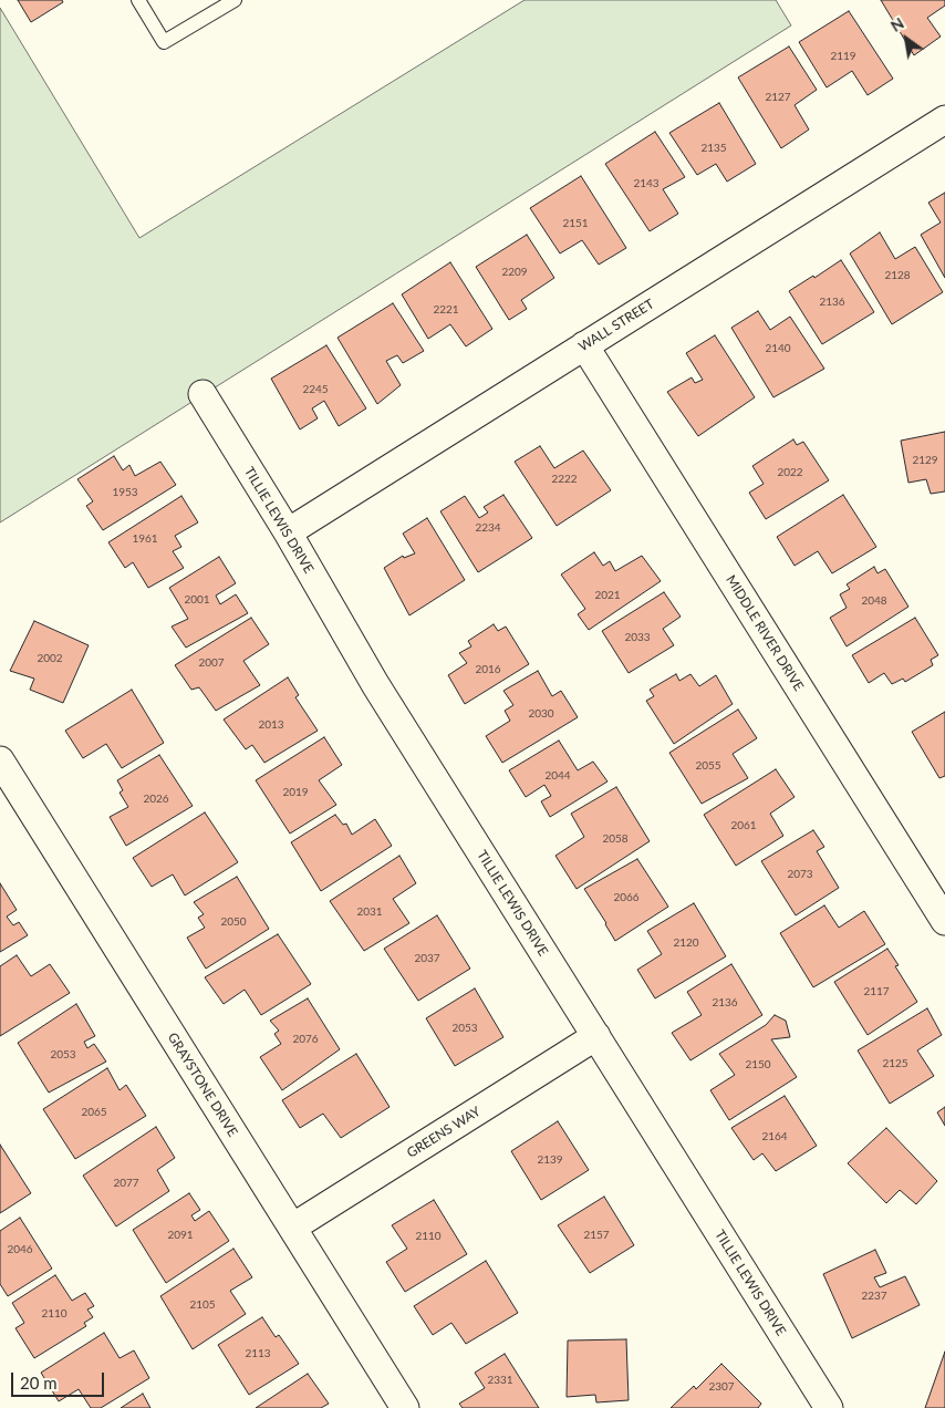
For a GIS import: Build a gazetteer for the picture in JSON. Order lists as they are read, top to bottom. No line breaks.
{"streets":{"street":["WALL STREET","TILLIE LEWIS DRIVE","MIDDLE RIVER DRIVE","GRAYSTONE DRIVE","GREENS WAY"]},"crossings":[["WALL STREET","TILLIE LEWIS DRIVE"],["WALL STREET","MIDDLE RIVER DRIVE"],["TILLIE LEWIS DRIVE","GREENS WAY"],["GRAYSTONE DRIVE","GREENS WAY"]],"house_numbers":["2119","2127","2135","2143","2151","2209","2128","2136","2221","2140","2245","2129","2022","2222","1953","2234","1961","2021","2001","2048","2033","2002","2007","2016","2030","2013","2055","2044","2019","2026","2061","2058","2073","2066","2031","2050","2120","2037","2117","2136","2053","2076","2053","2125","2150","2065","2164","2139","2077","2091","2157","2110","2046","2237","2105","2110","2113","2331","2307"],"scale_bar":"20 m","north":"top left"}
